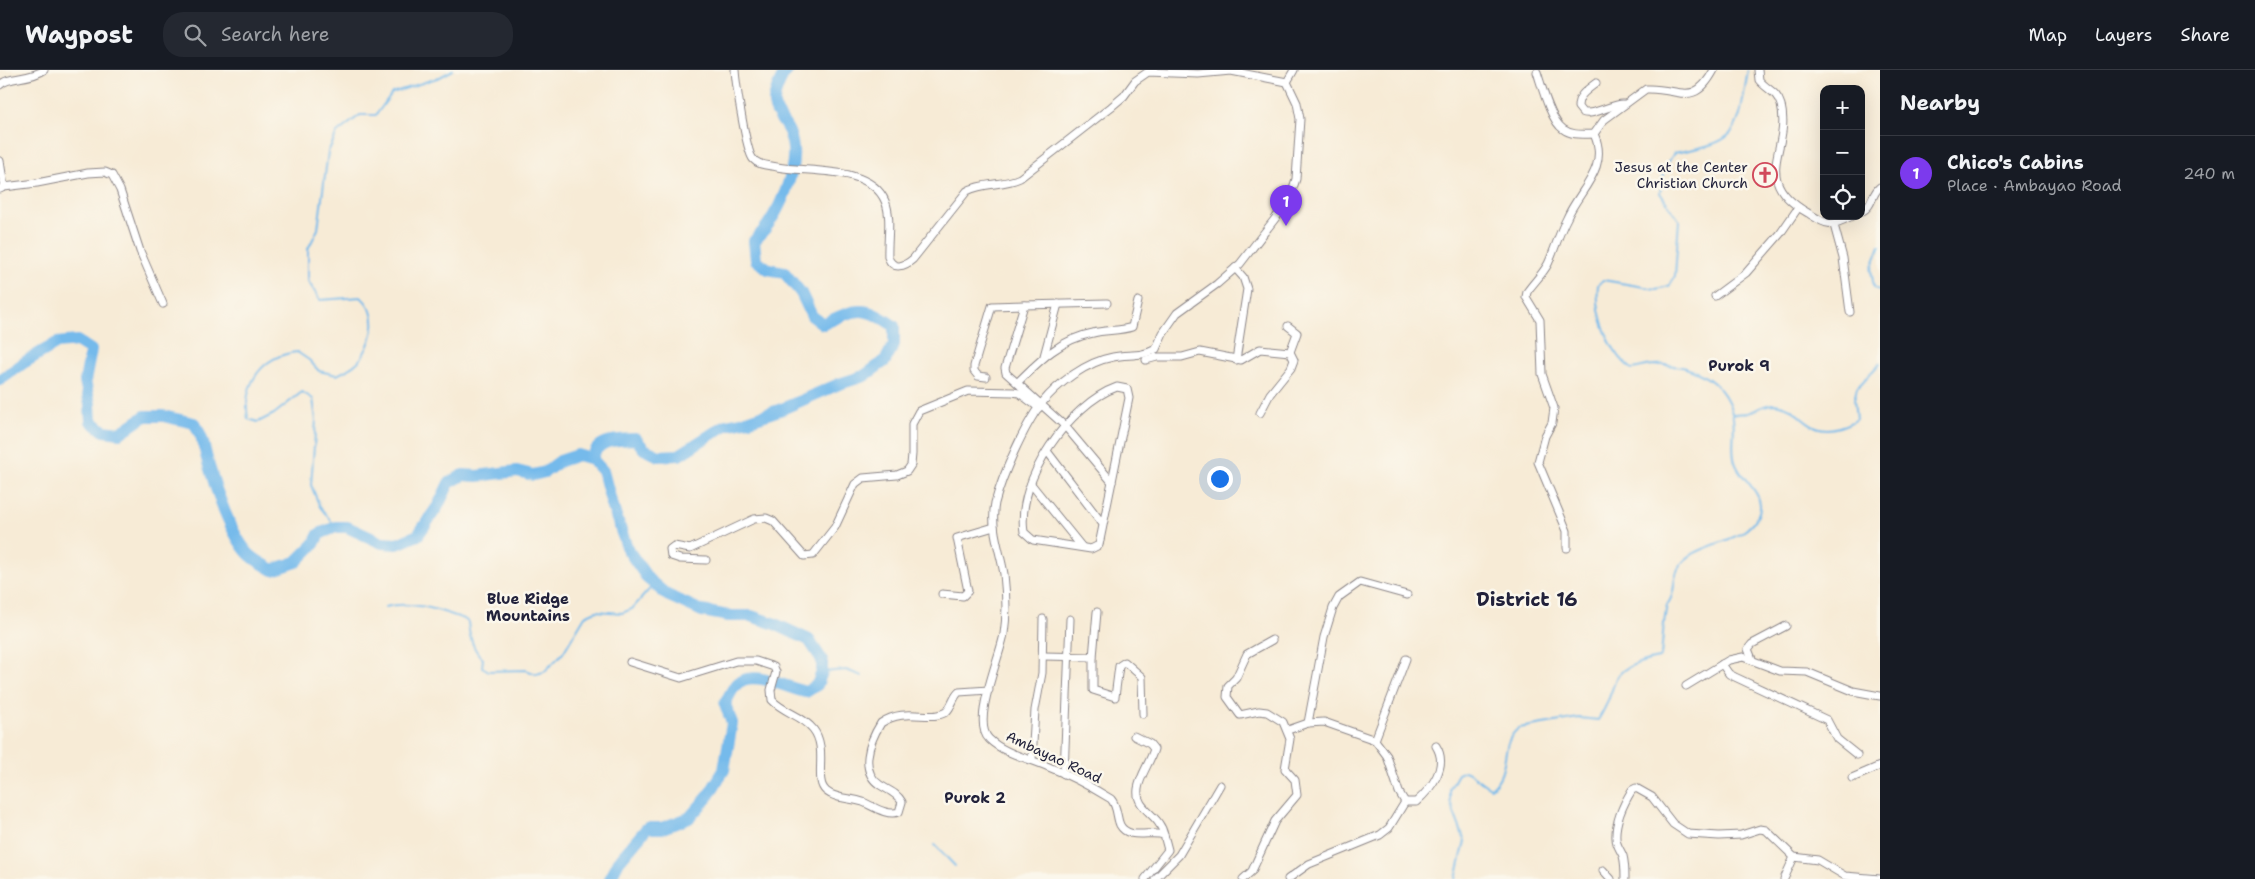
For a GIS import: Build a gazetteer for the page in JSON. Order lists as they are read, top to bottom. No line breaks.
{"streets":{"street":["Ambayao Road"]},"districts":["Purok 9","Blue Ridge Mountains","District 16","Purok 2"],"places":{"church":["Jesus at the Center Christian Church"]},"page":{"header":"Waypost","search":"Search here","nav":["Map","Layers","Share"],"heading":"Nearby","map_buttons":["+","−"],"list":[{"mark":"1","name":"Chico's Cabins","note":"Place · Ambayao Road","value":"240 m"}],"pins":"1"}}
